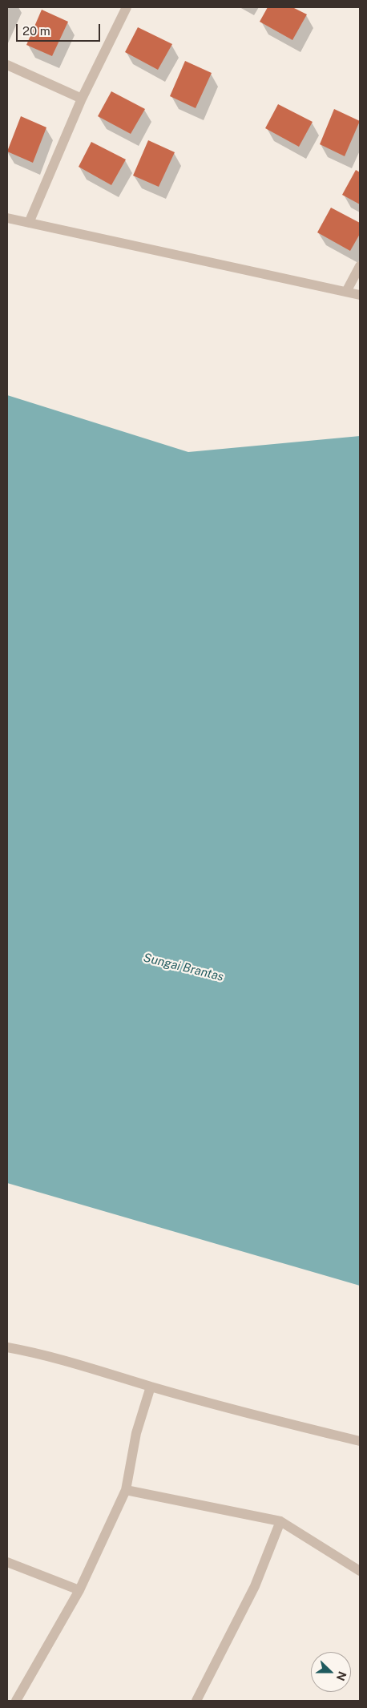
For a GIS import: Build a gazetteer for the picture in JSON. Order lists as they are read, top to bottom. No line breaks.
{"water":["Sungai Brantas"],"scale_bar":"20 m","north":"right"}
